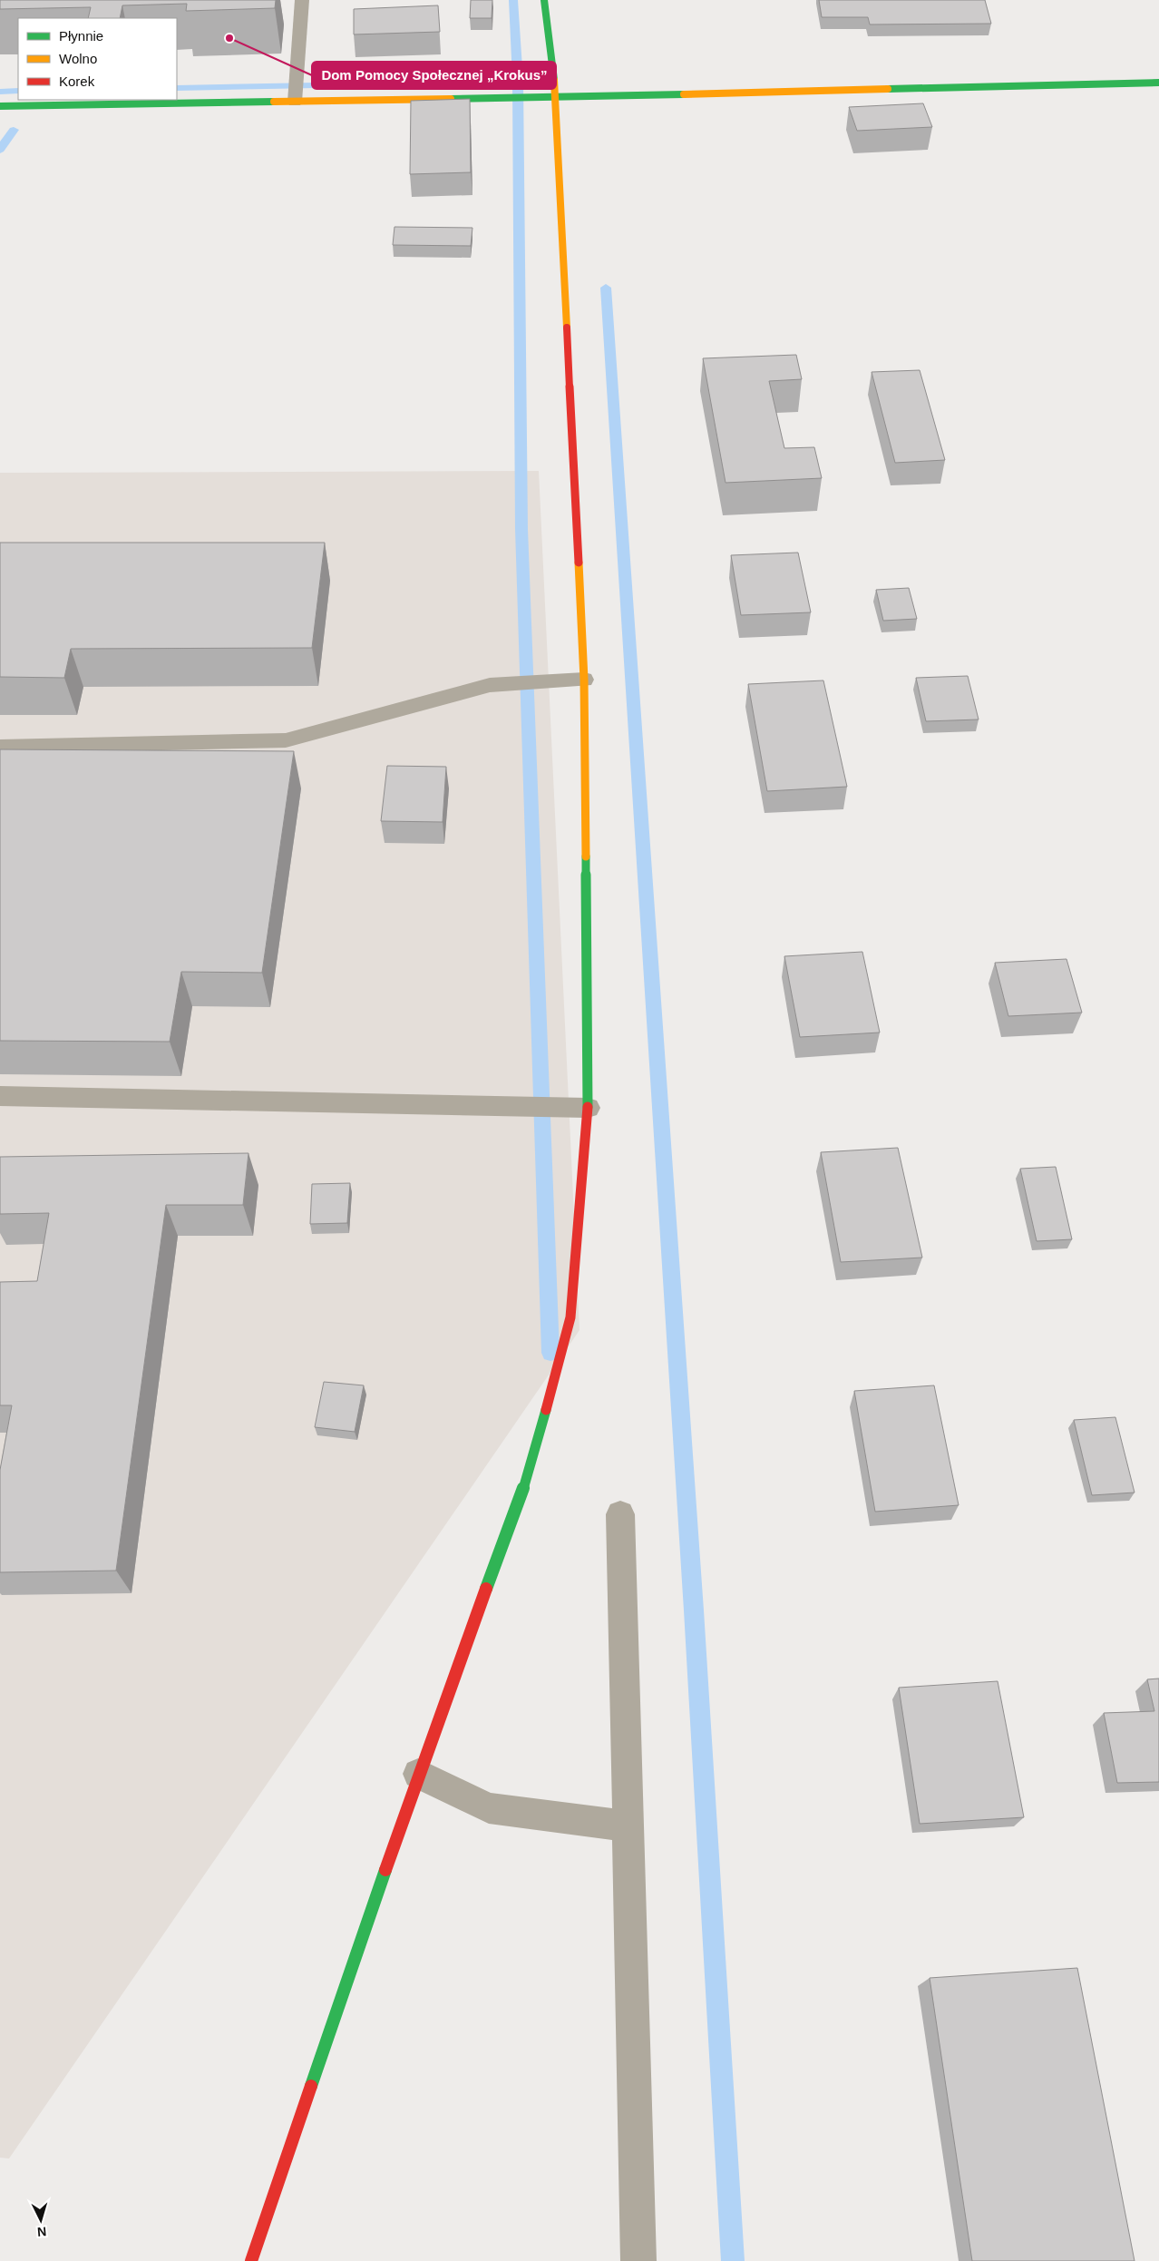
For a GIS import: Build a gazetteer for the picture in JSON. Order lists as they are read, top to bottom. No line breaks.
{"places":["Dom Pomocy Społecznej „Krokus”"],"legend":["Płynnie","Wolno","Korek"],"north":"bottom"}
